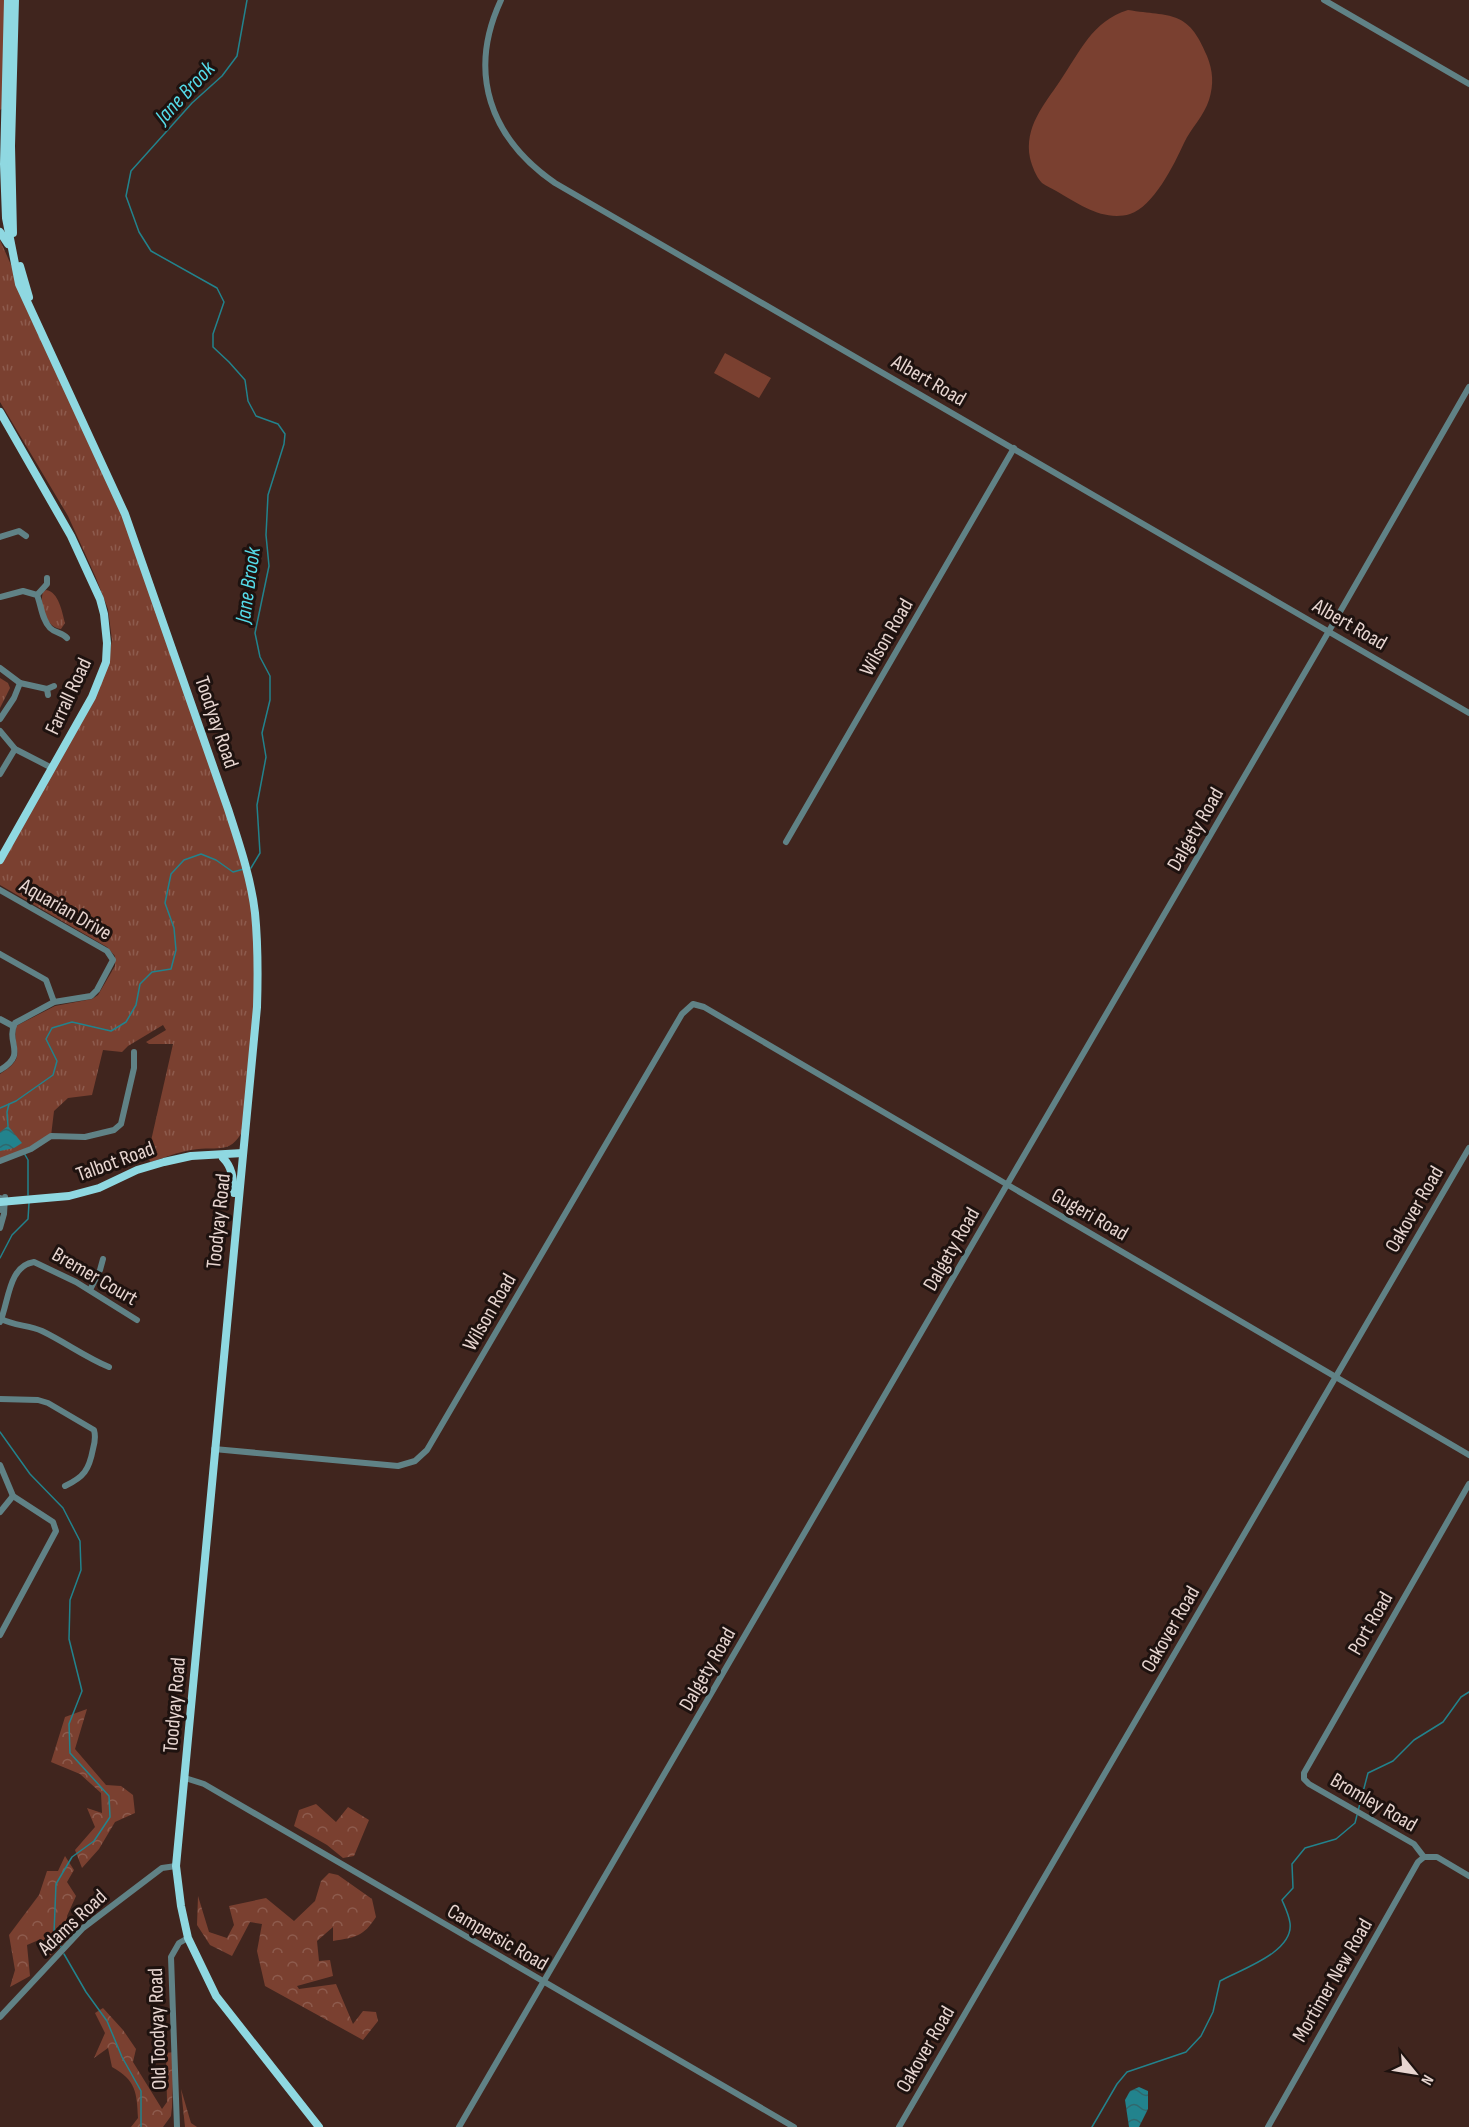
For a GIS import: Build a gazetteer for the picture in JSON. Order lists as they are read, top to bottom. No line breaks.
{"streets":{"main road":["Farrall Road","Toodyay Road","Talbot Road"],"street":["Albert Road","Wilson Road","Dalgety Road","Aquarian Drive","Oakover Road","Gugeri Road","Bremer Court","Port Road","Bromley Road","Adams Road","Campersic Road","Mortimer New Road","Old Toodyay Road"]},"crossings":[["Albert Road","Wilson Road"],["Albert Road","Dalgety Road"],["Wilson Road","Toodyay Road"],["Wilson Road","Gugeri Road"],["Toodyay Road","Talbot Road"],["Toodyay Road","Adams Road"],["Toodyay Road","Campersic Road"],["Toodyay Road","Old Toodyay Road"],["Dalgety Road","Gugeri Road"],["Dalgety Road","Campersic Road"],["Oakover Road","Gugeri Road"],["Port Road","Bromley Road"],["Bromley Road","Mortimer New Road"]],"water":["Jane Brook"],"north":"bottom right"}
